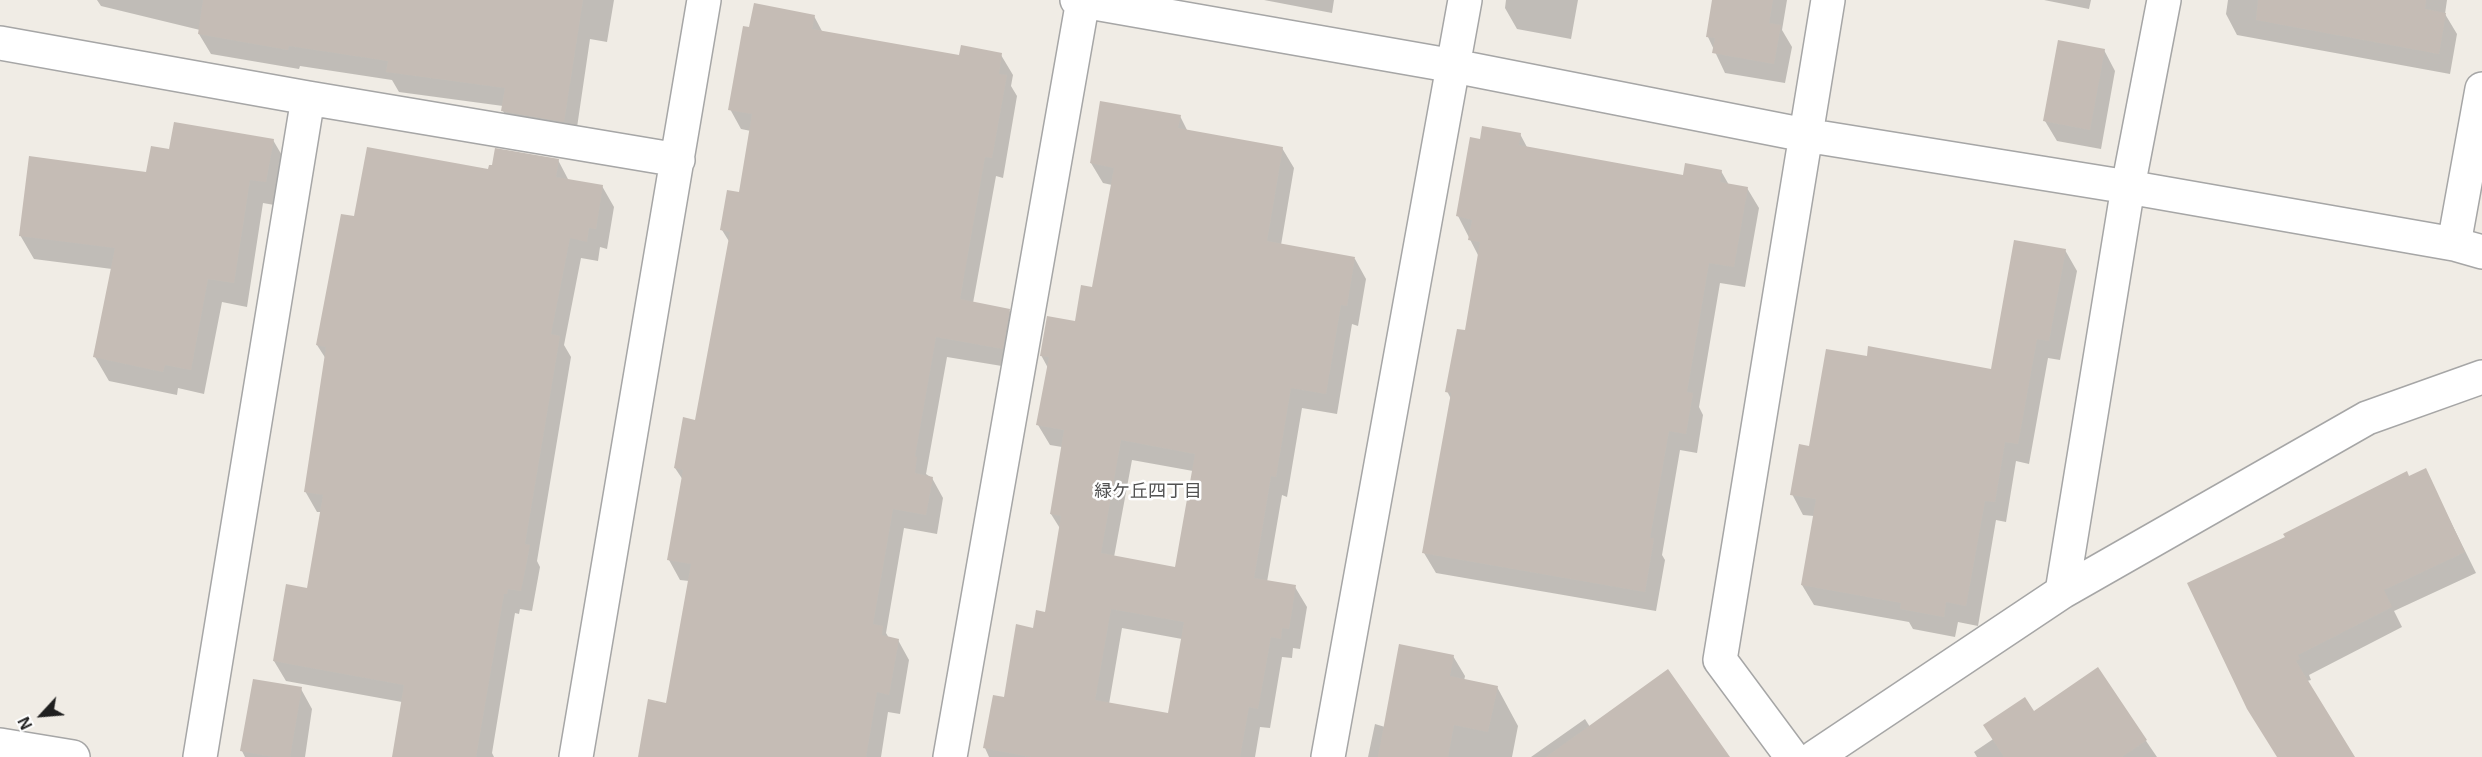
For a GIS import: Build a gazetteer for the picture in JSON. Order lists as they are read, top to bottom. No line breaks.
{"districts":["緑ケ丘四丁目"],"north":"bottom left"}
